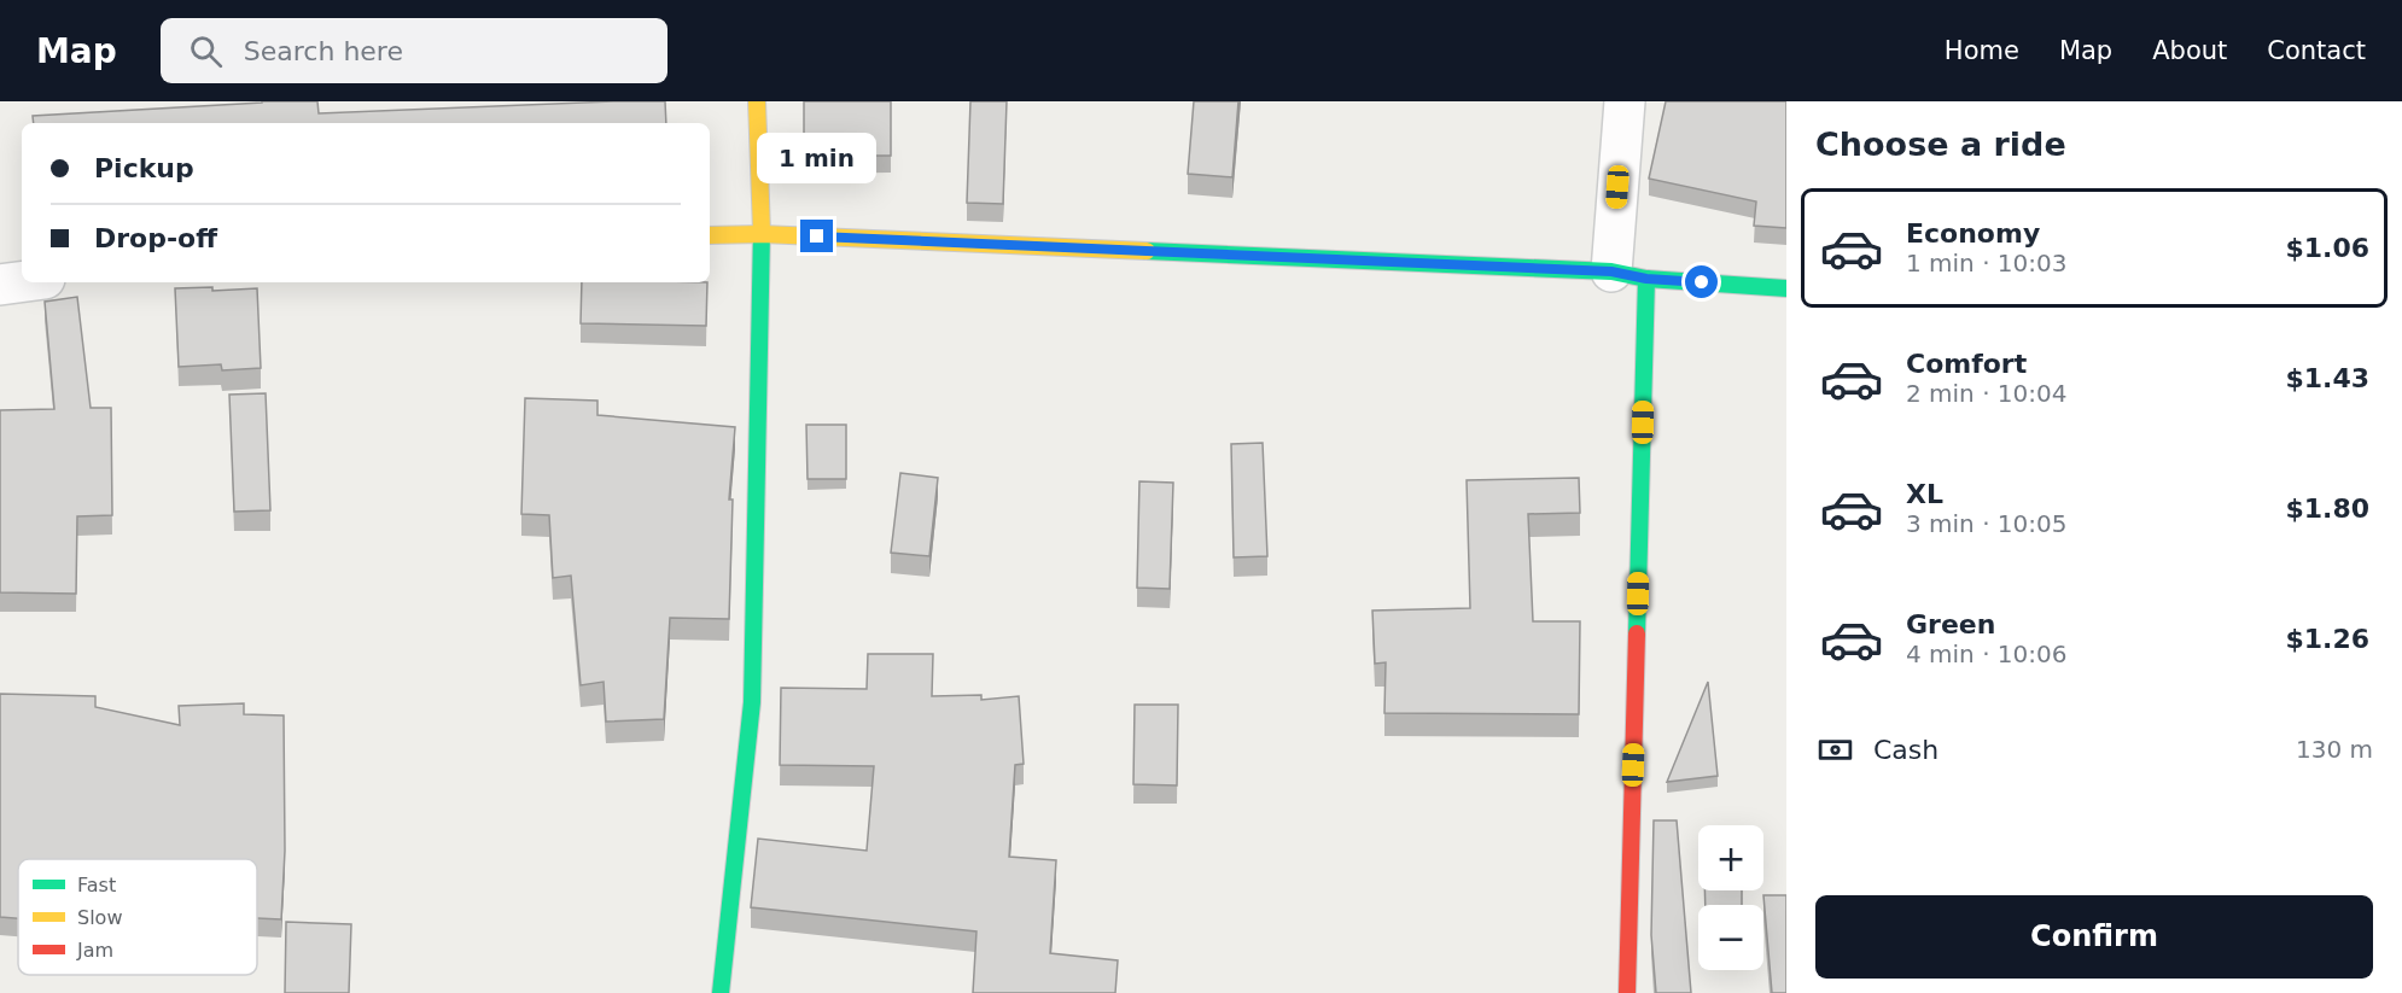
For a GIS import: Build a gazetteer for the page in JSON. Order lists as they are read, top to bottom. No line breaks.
{"legend":["Fast","Slow","Jam"],"page":{"header":"Map","search":"Search here","nav":["Home","Map","About","Contact"],"heading":"Choose a ride","banner":["Pickup","Drop-off"],"bubble":"1 min","list":[{"name":"Economy","note":"1 min · 10:03","value":"$1.06"},{"name":"Comfort","note":"2 min · 10:04","value":"$1.43"},{"name":"XL","note":"3 min · 10:05","value":"$1.80"},{"name":"Green","note":"4 min · 10:06","value":"$1.26"}],"pay":["Cash","130 m"],"map_buttons":["+","−"],"buttons":"Confirm"}}
